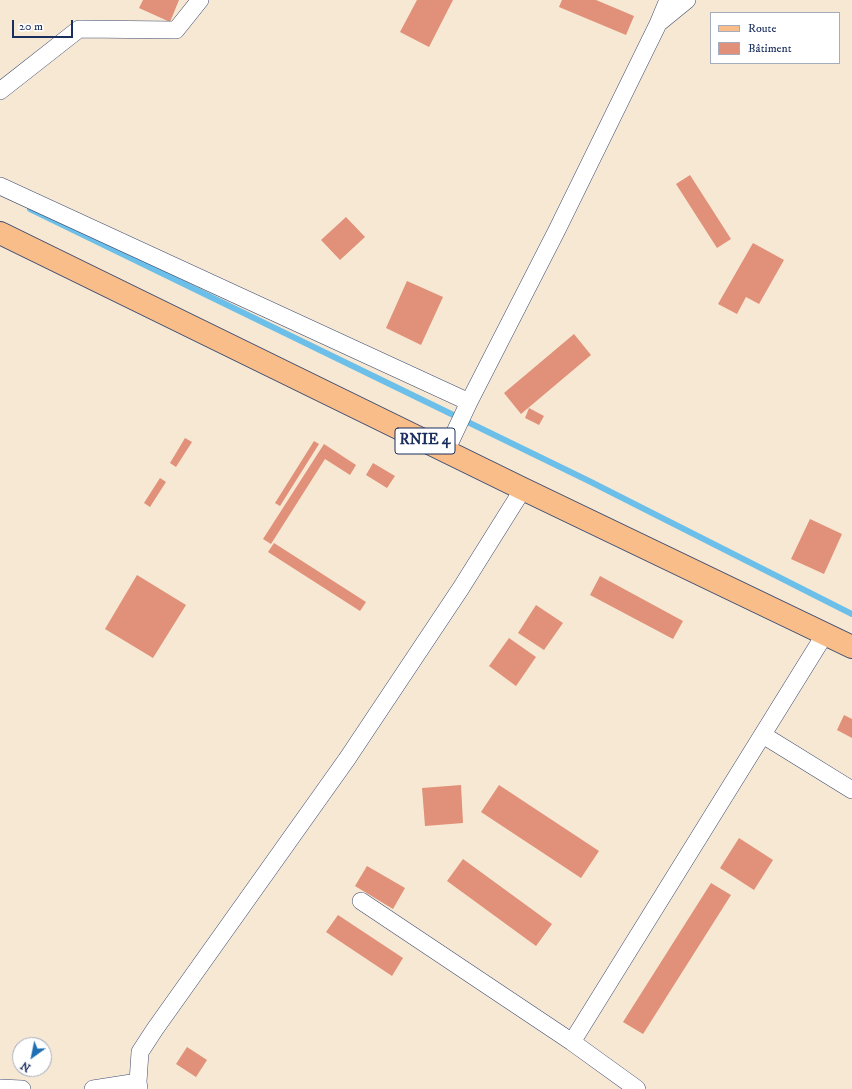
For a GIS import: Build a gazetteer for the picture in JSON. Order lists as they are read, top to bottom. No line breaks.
{"streets":{"main road":["RNIE 4"]},"legend":["Route","Bâtiment"],"scale_bar":"20 m","north":"bottom left"}
